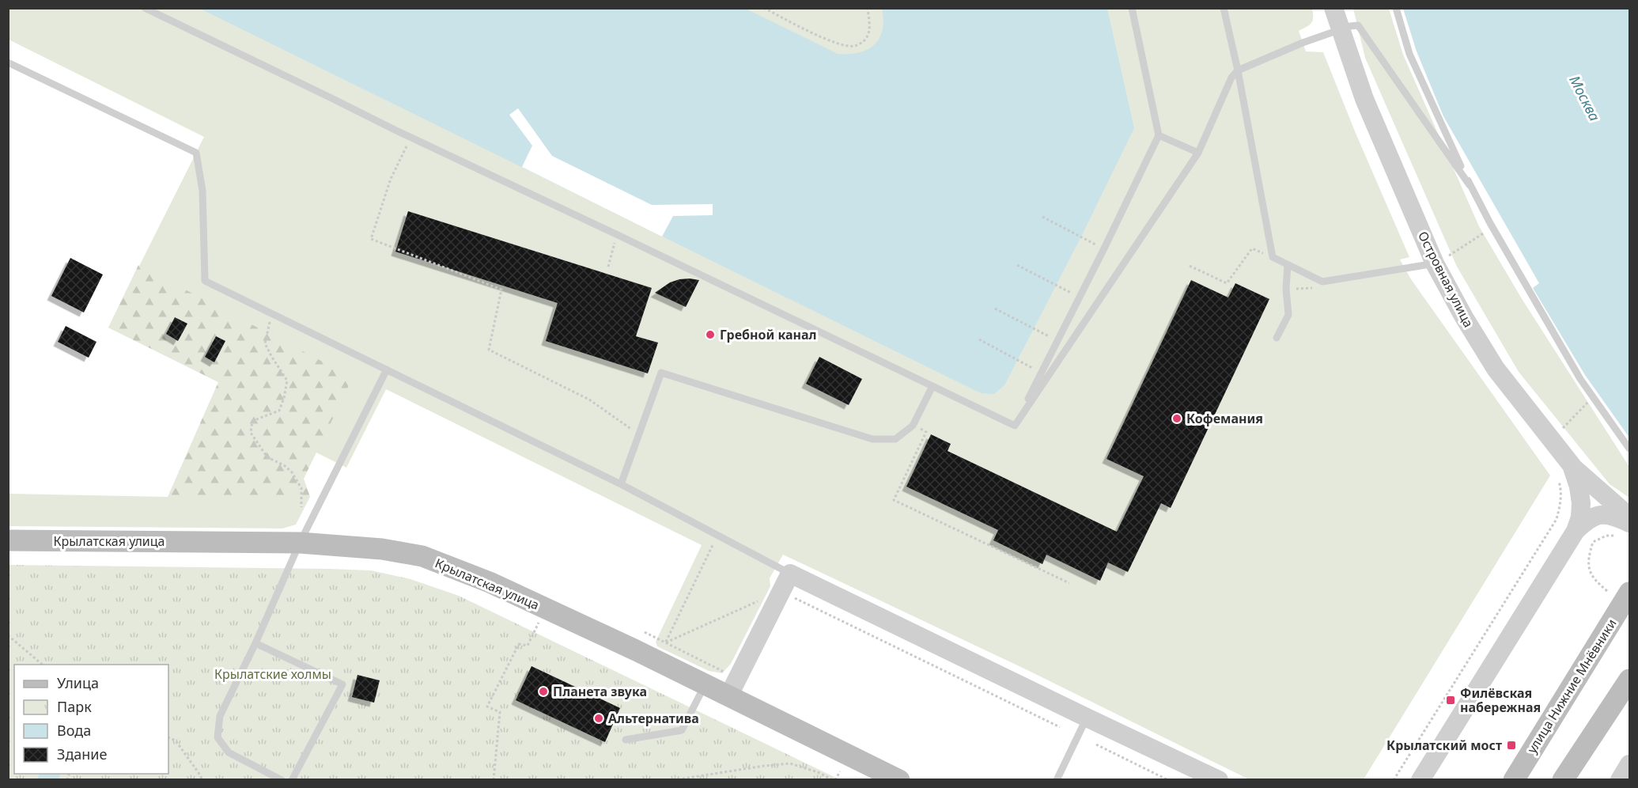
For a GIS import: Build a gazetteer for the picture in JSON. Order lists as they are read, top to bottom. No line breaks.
{"streets":{"main road":["Крылатская улица","улица Нижние Мнёвники"],"street":["Островная улица"]},"water":["Москва"],"parks":["Крылатские холмы"],"places":{"other":["Гребной канал","Кофемания","Планета звука","Альтернатива"],"transit":["Филёвская набережная","Крылатский мост"]},"legend":["Улица","Парк","Вода","Здание"]}
